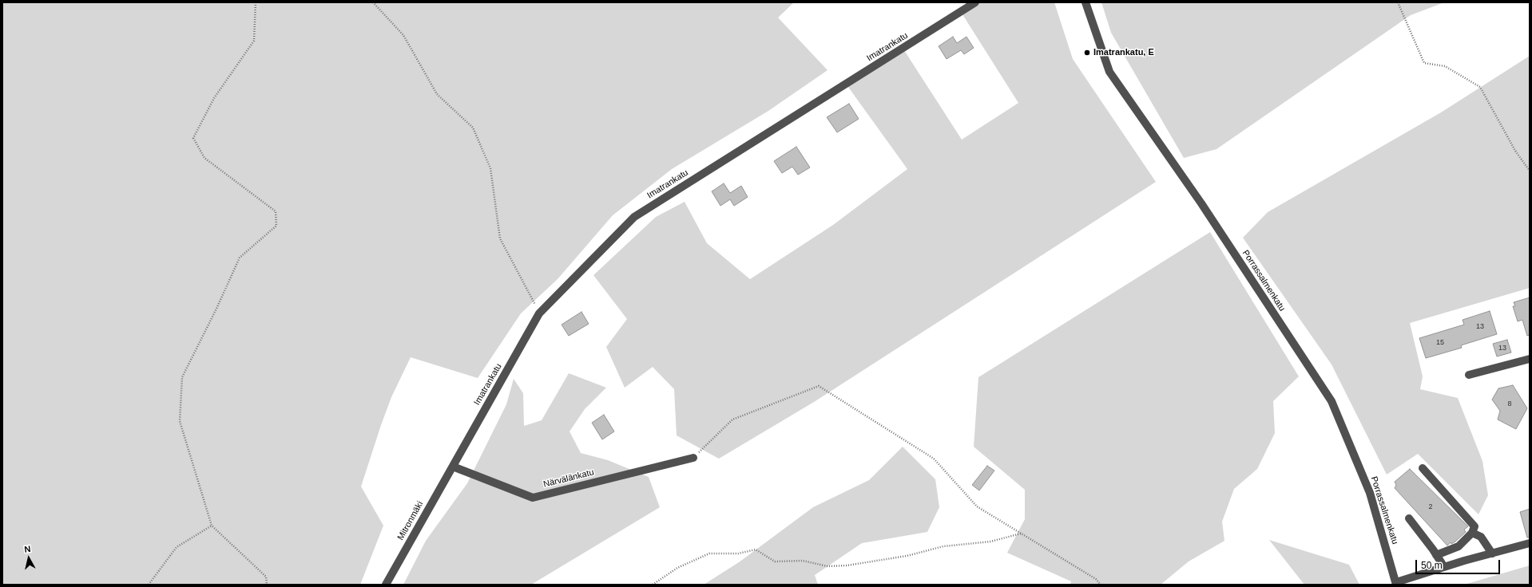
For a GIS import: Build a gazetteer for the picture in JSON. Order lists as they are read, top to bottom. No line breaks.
{"streets":{"street":["Imatrankatu","Porrassalmenkatu","Närvälänkatu","Mitronmäki"]},"crossings":[["Imatrankatu","Närvälänkatu"],["Imatrankatu","Mitronmäki"],["Närvälänkatu","Mitronmäki"]],"places":["Imatrankatu, E"],"house_numbers":["13","15","13","8","2"],"scale_bar":"50 m","north":"top"}
